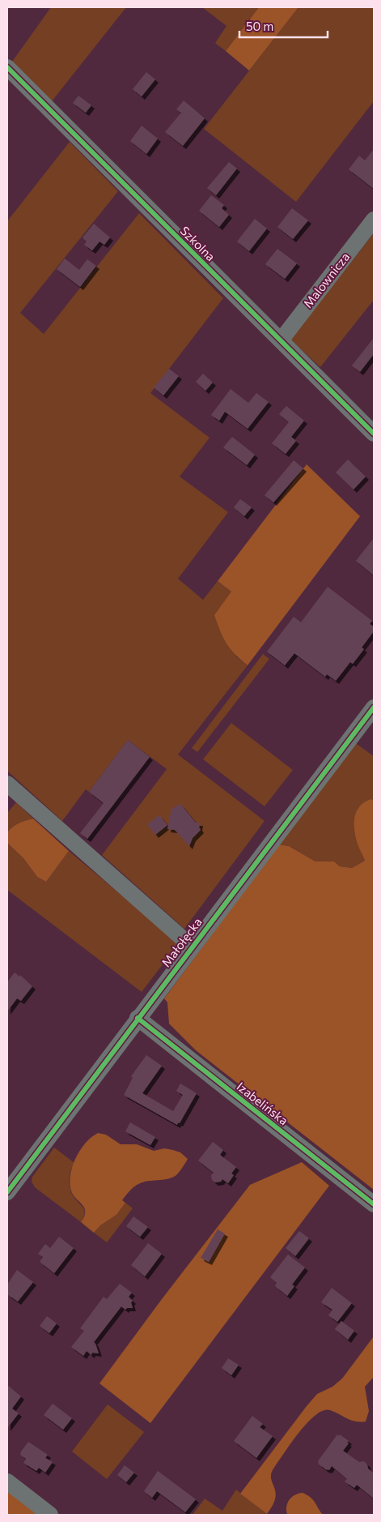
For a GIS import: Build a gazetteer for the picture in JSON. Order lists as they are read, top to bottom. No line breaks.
{"streets":{"street":["Szkolna","Malownicza","Małołęcka","Izabelińska"]},"crossings":[["Szkolna","Malownicza"],["Małołęcka","Izabelińska"]],"scale_bar":"50 m"}
